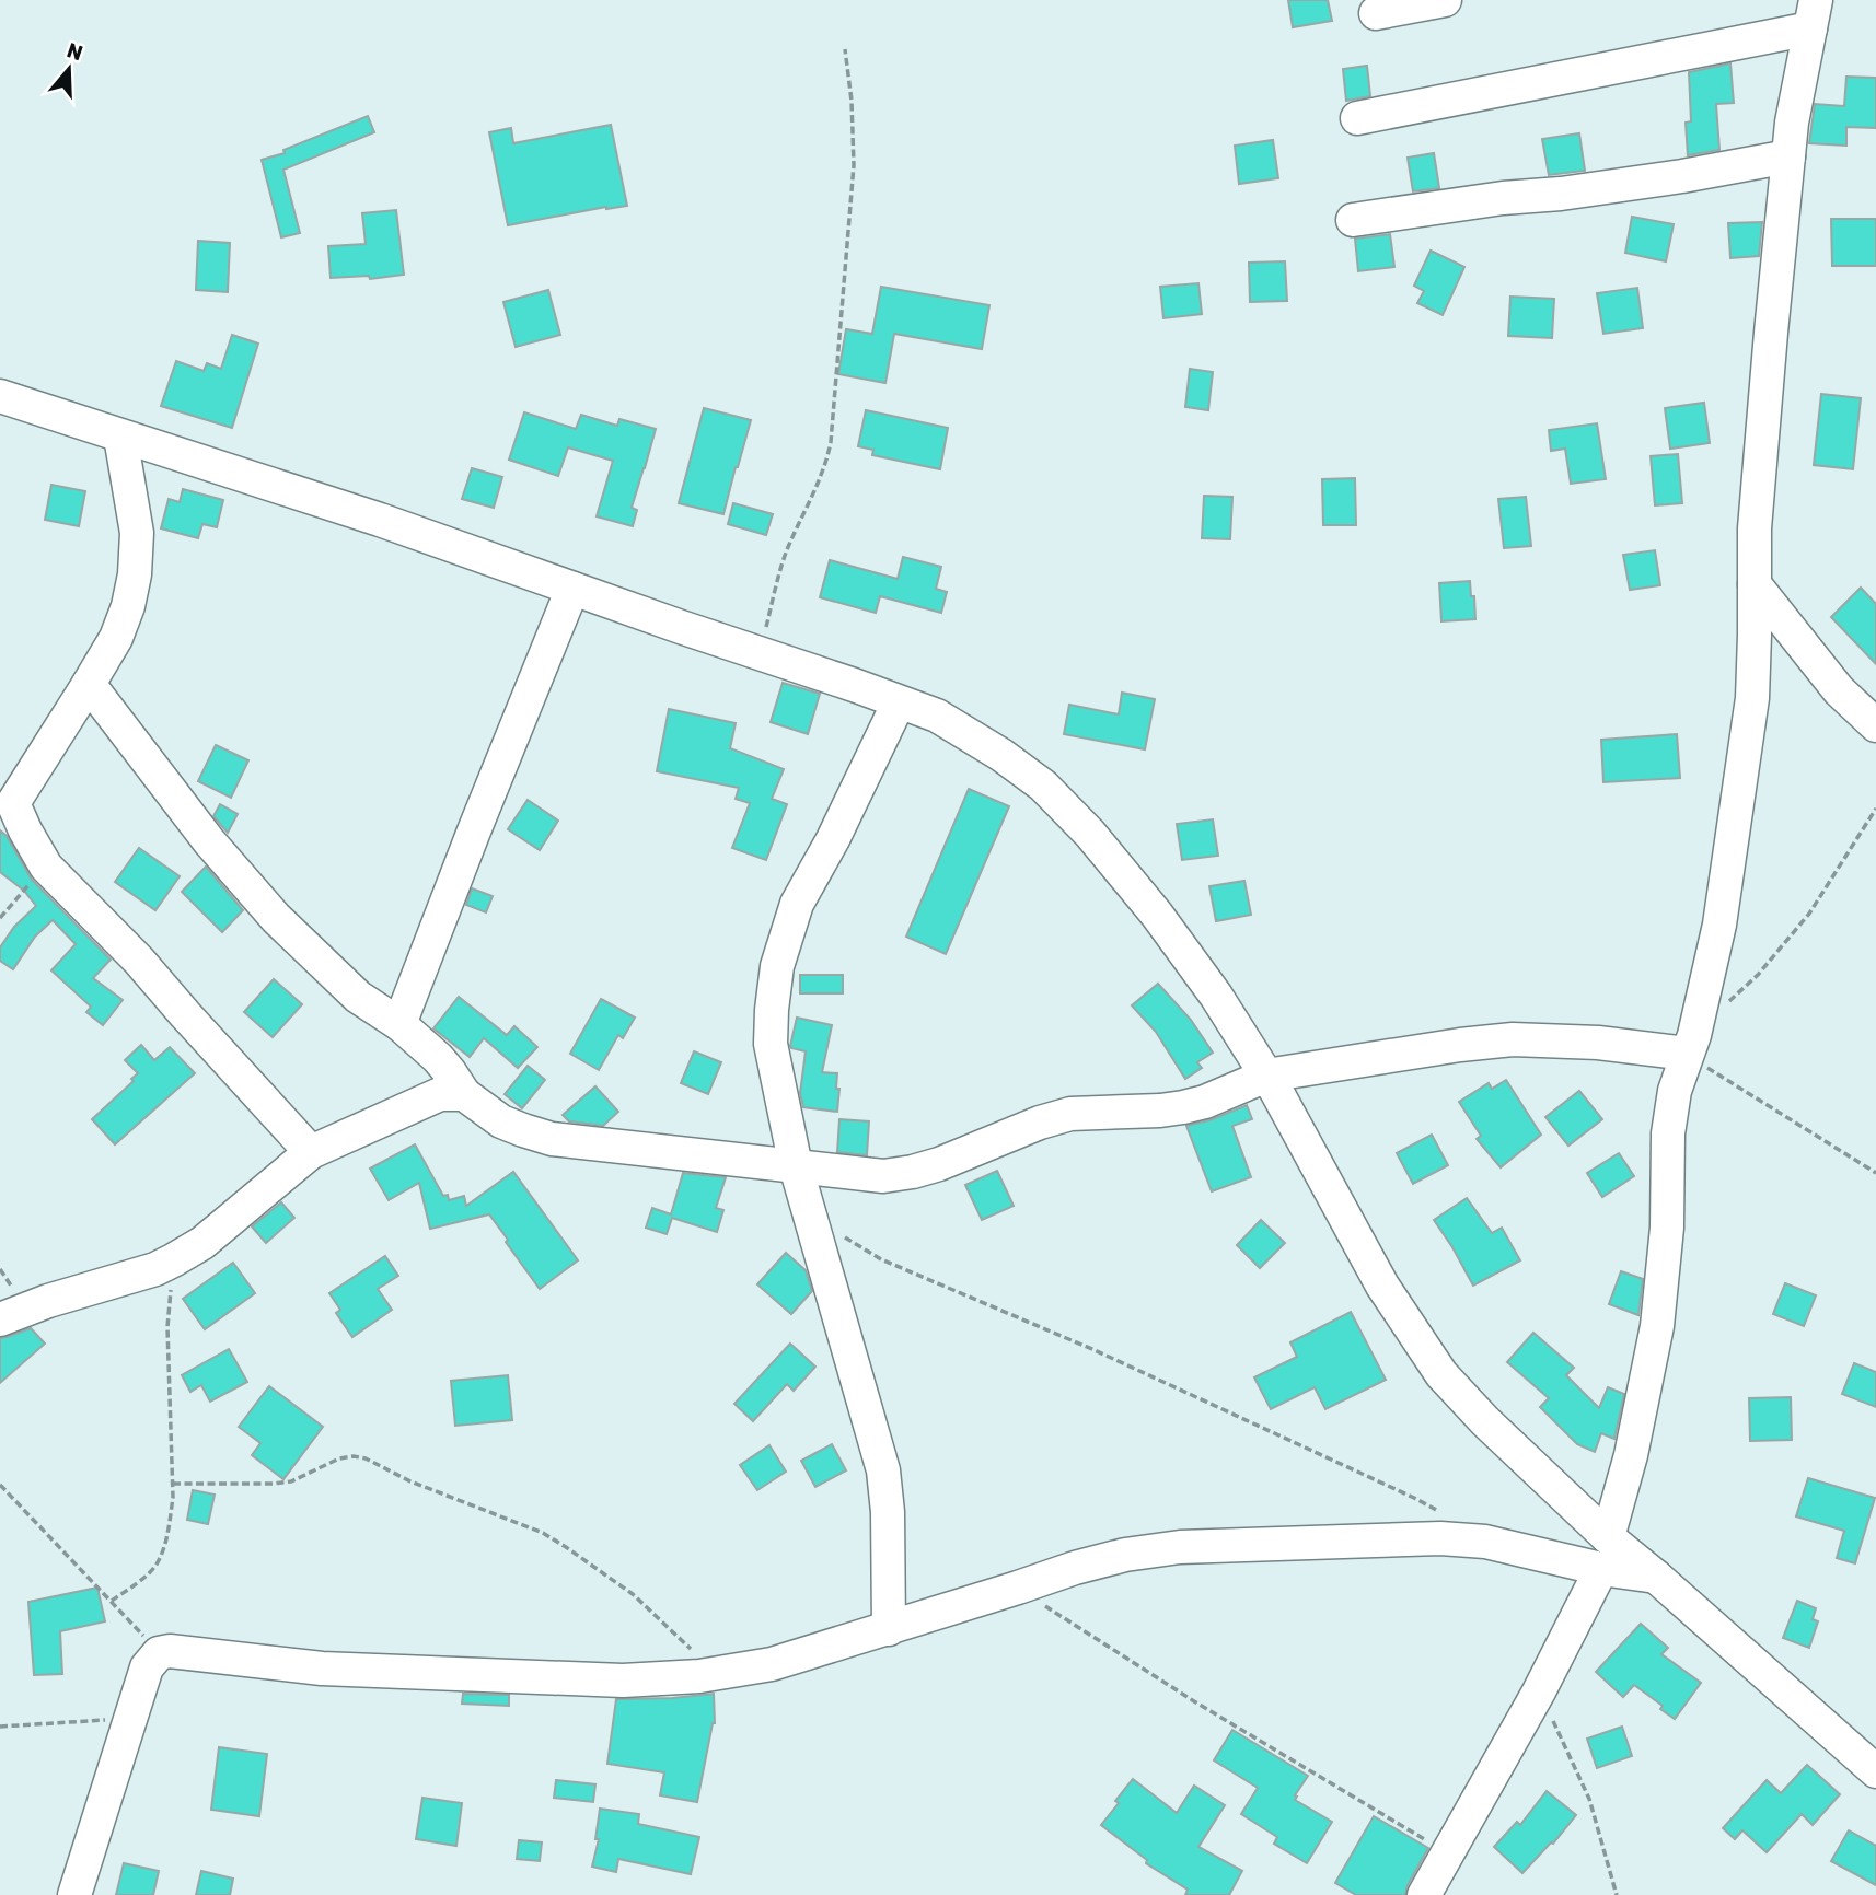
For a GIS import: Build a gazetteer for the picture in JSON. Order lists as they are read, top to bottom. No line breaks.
{"north":"top"}
